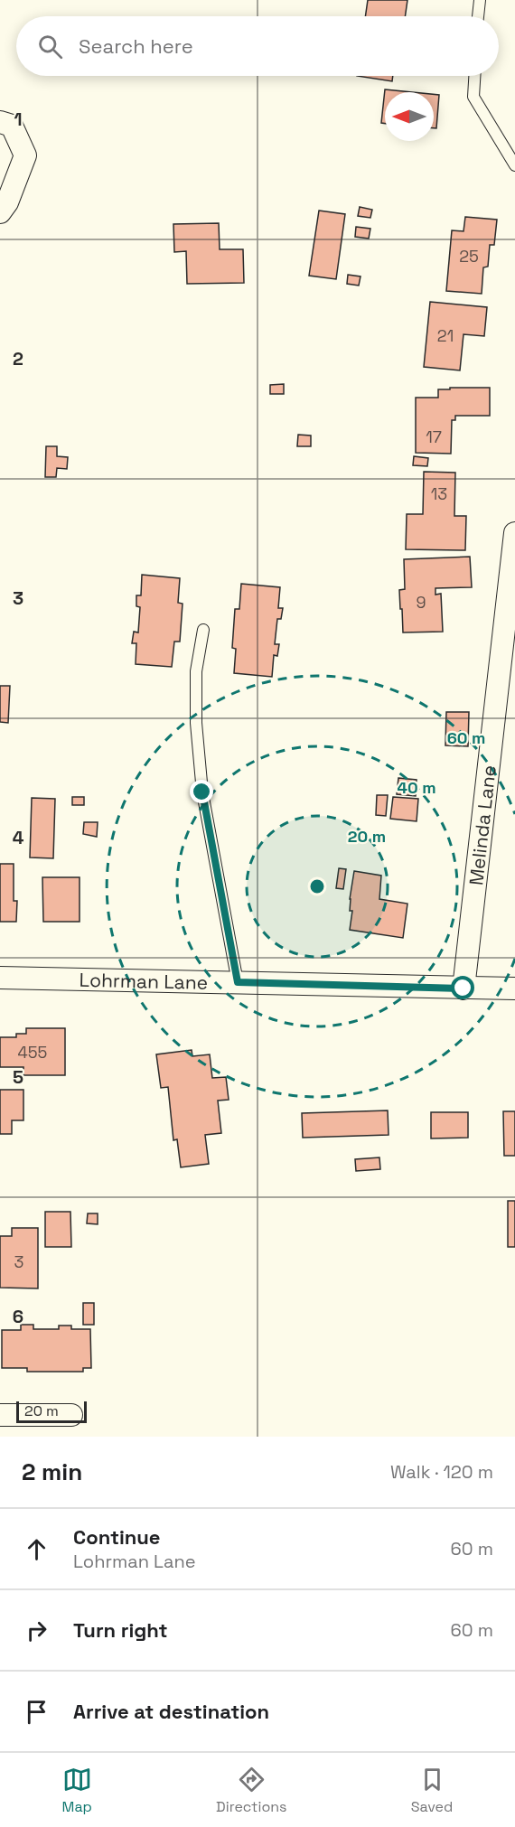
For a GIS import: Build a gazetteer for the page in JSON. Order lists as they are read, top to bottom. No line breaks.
{"streets":{"street":["Melinda Lane","Lohrman Lane"]},"crossings":[["Melinda Lane","Lohrman Lane"]],"house_numbers":["25","21","17","13","9","455","3"],"scale_bar":"20 m","north":"left","page":{"search":"Search here","scale":"20 m","heading":["2 min","Walk · 120 m"],"list":[["Continue","Lohrman Lane","60 m"],["Turn right","60 m"],"Arrive at destination"],"nav":["Map","Directions","Saved"]},"grid":{"rows":["1","2","3","4","5","6"]},"rings":["60 m","40 m","20 m"]}
